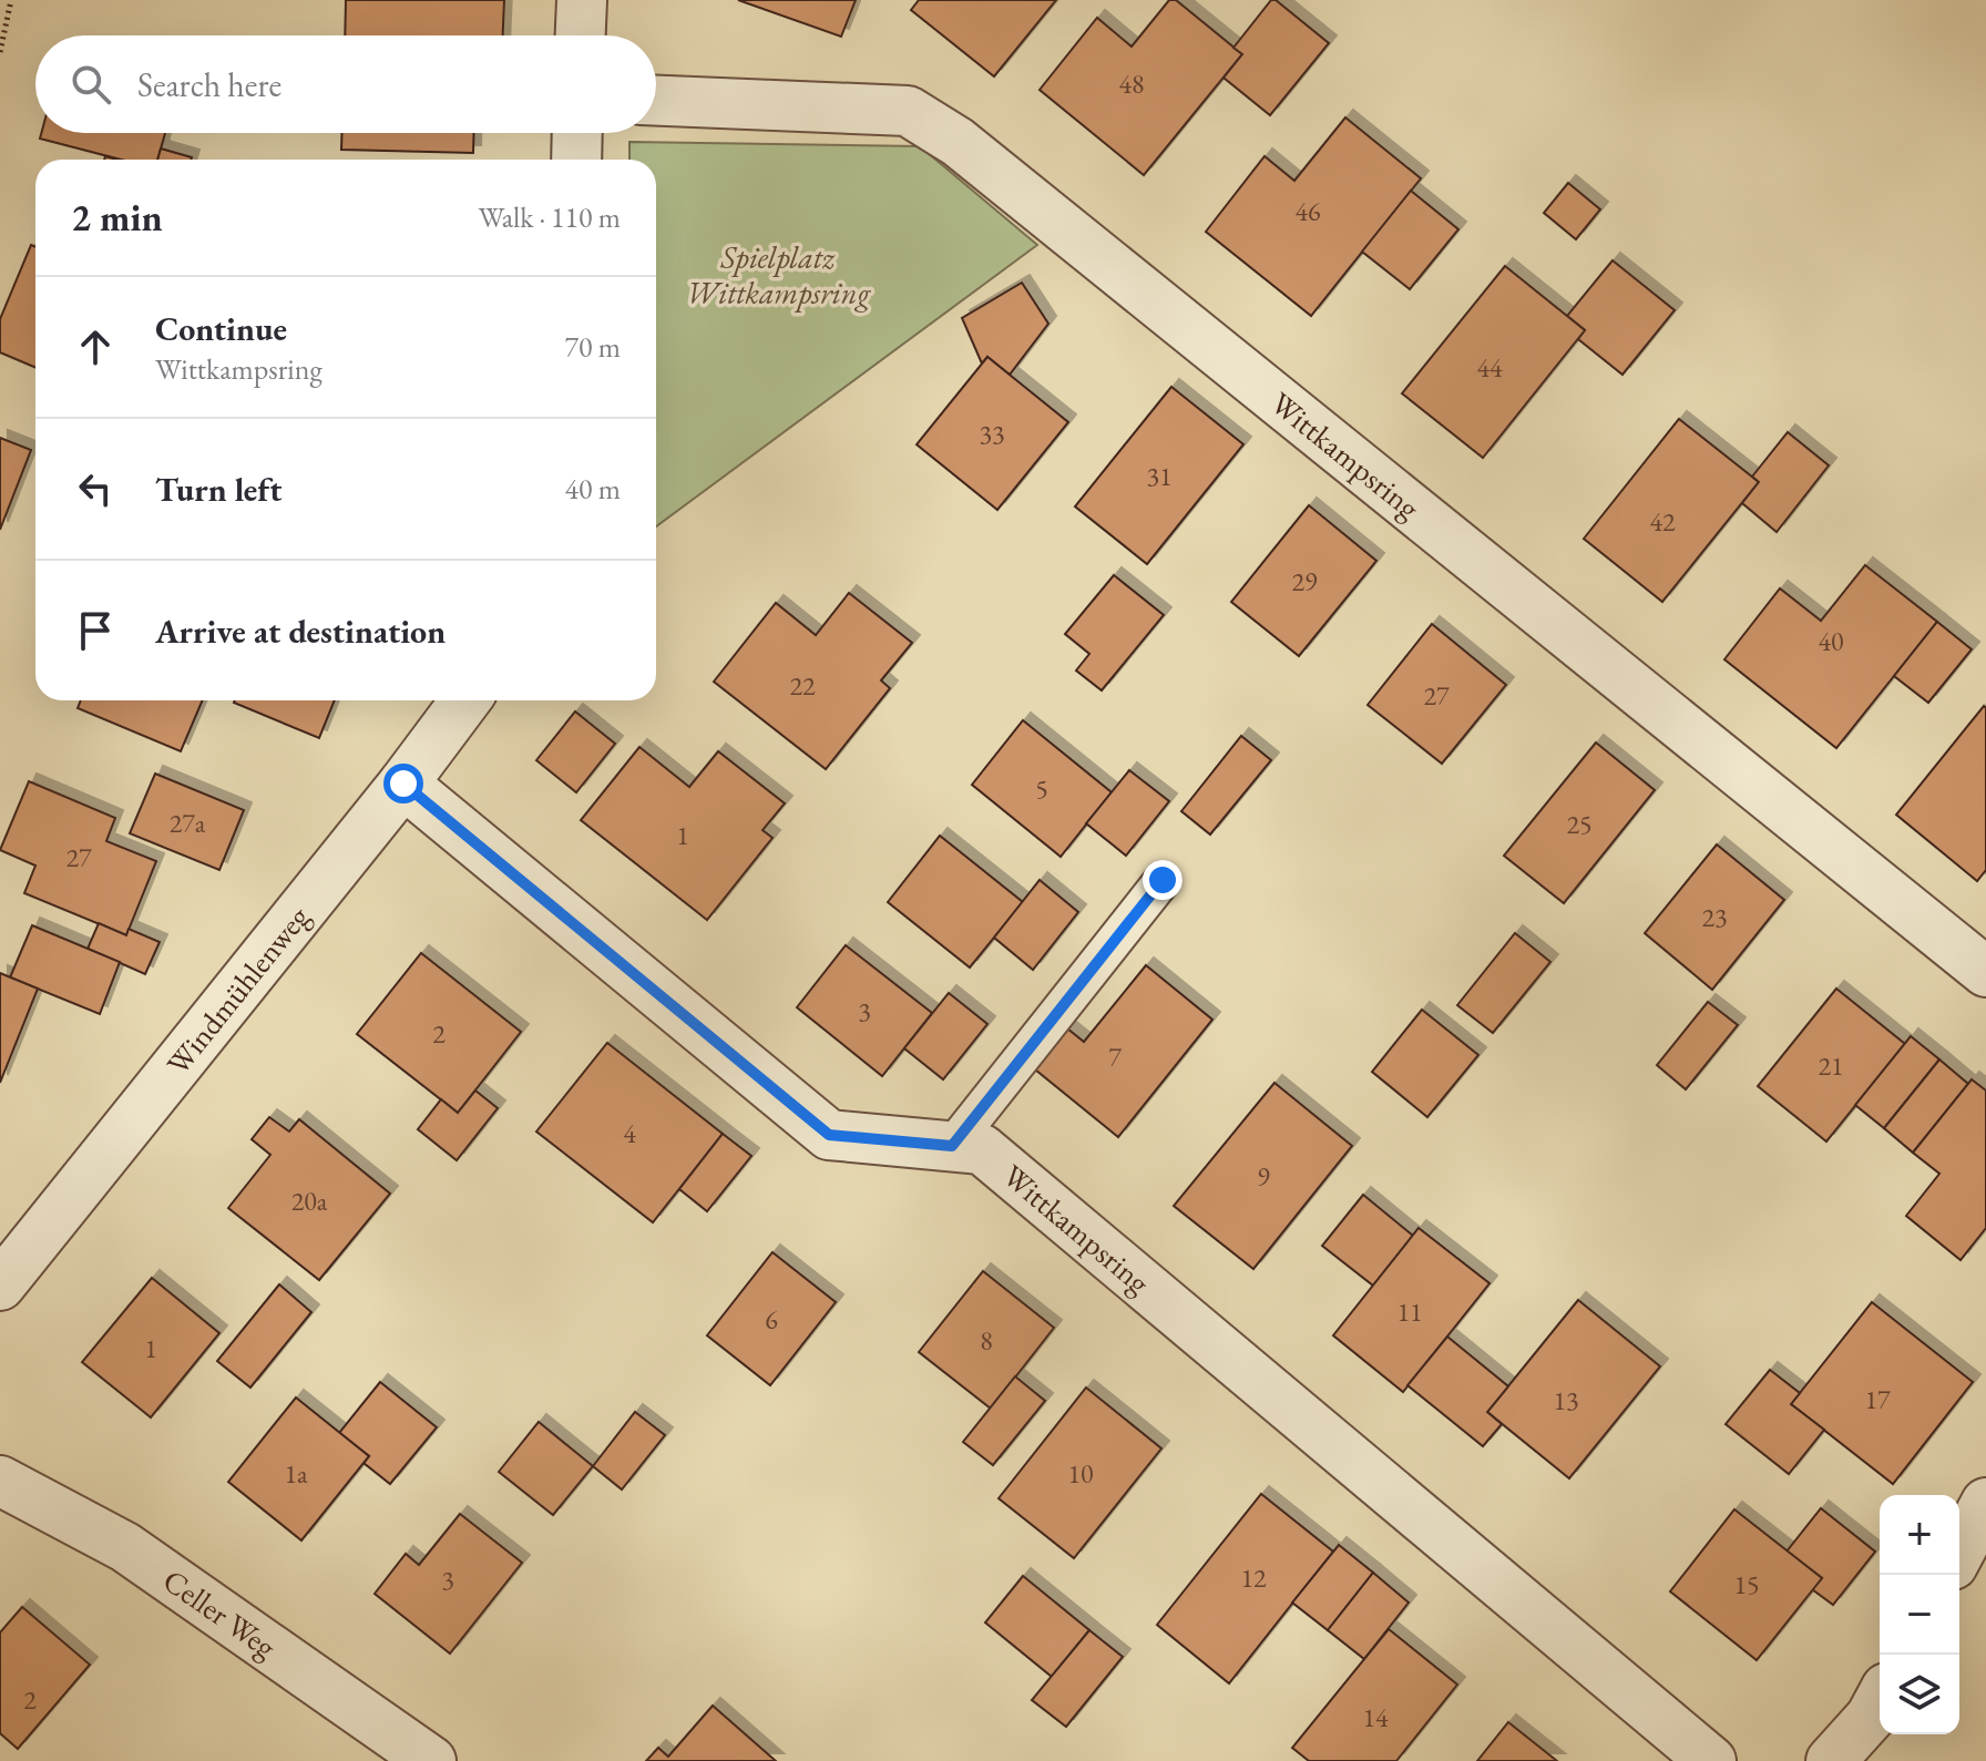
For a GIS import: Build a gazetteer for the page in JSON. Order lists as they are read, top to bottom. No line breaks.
{"streets":{"street":["Wittkampsring","Windmühlenweg","Celler Weg"]},"crossings":[["Wittkampsring","Windmühlenweg"]],"parks":["Spielplatz Wittkampsring"],"house_numbers":["48","46","44","33","31","42","29","40","22","27","5","27a","25","1","27","23","3","2","7","21","4","9","20a","11","6","8","1","17","13","1a","10","12","3","15","2","14"],"page":{"search":"Search here","heading":["2 min","Walk · 110 m"],"list":[["Continue","Wittkampsring","70 m"],["Turn left","40 m"],"Arrive at destination"],"map_buttons":["+","−"]}}
